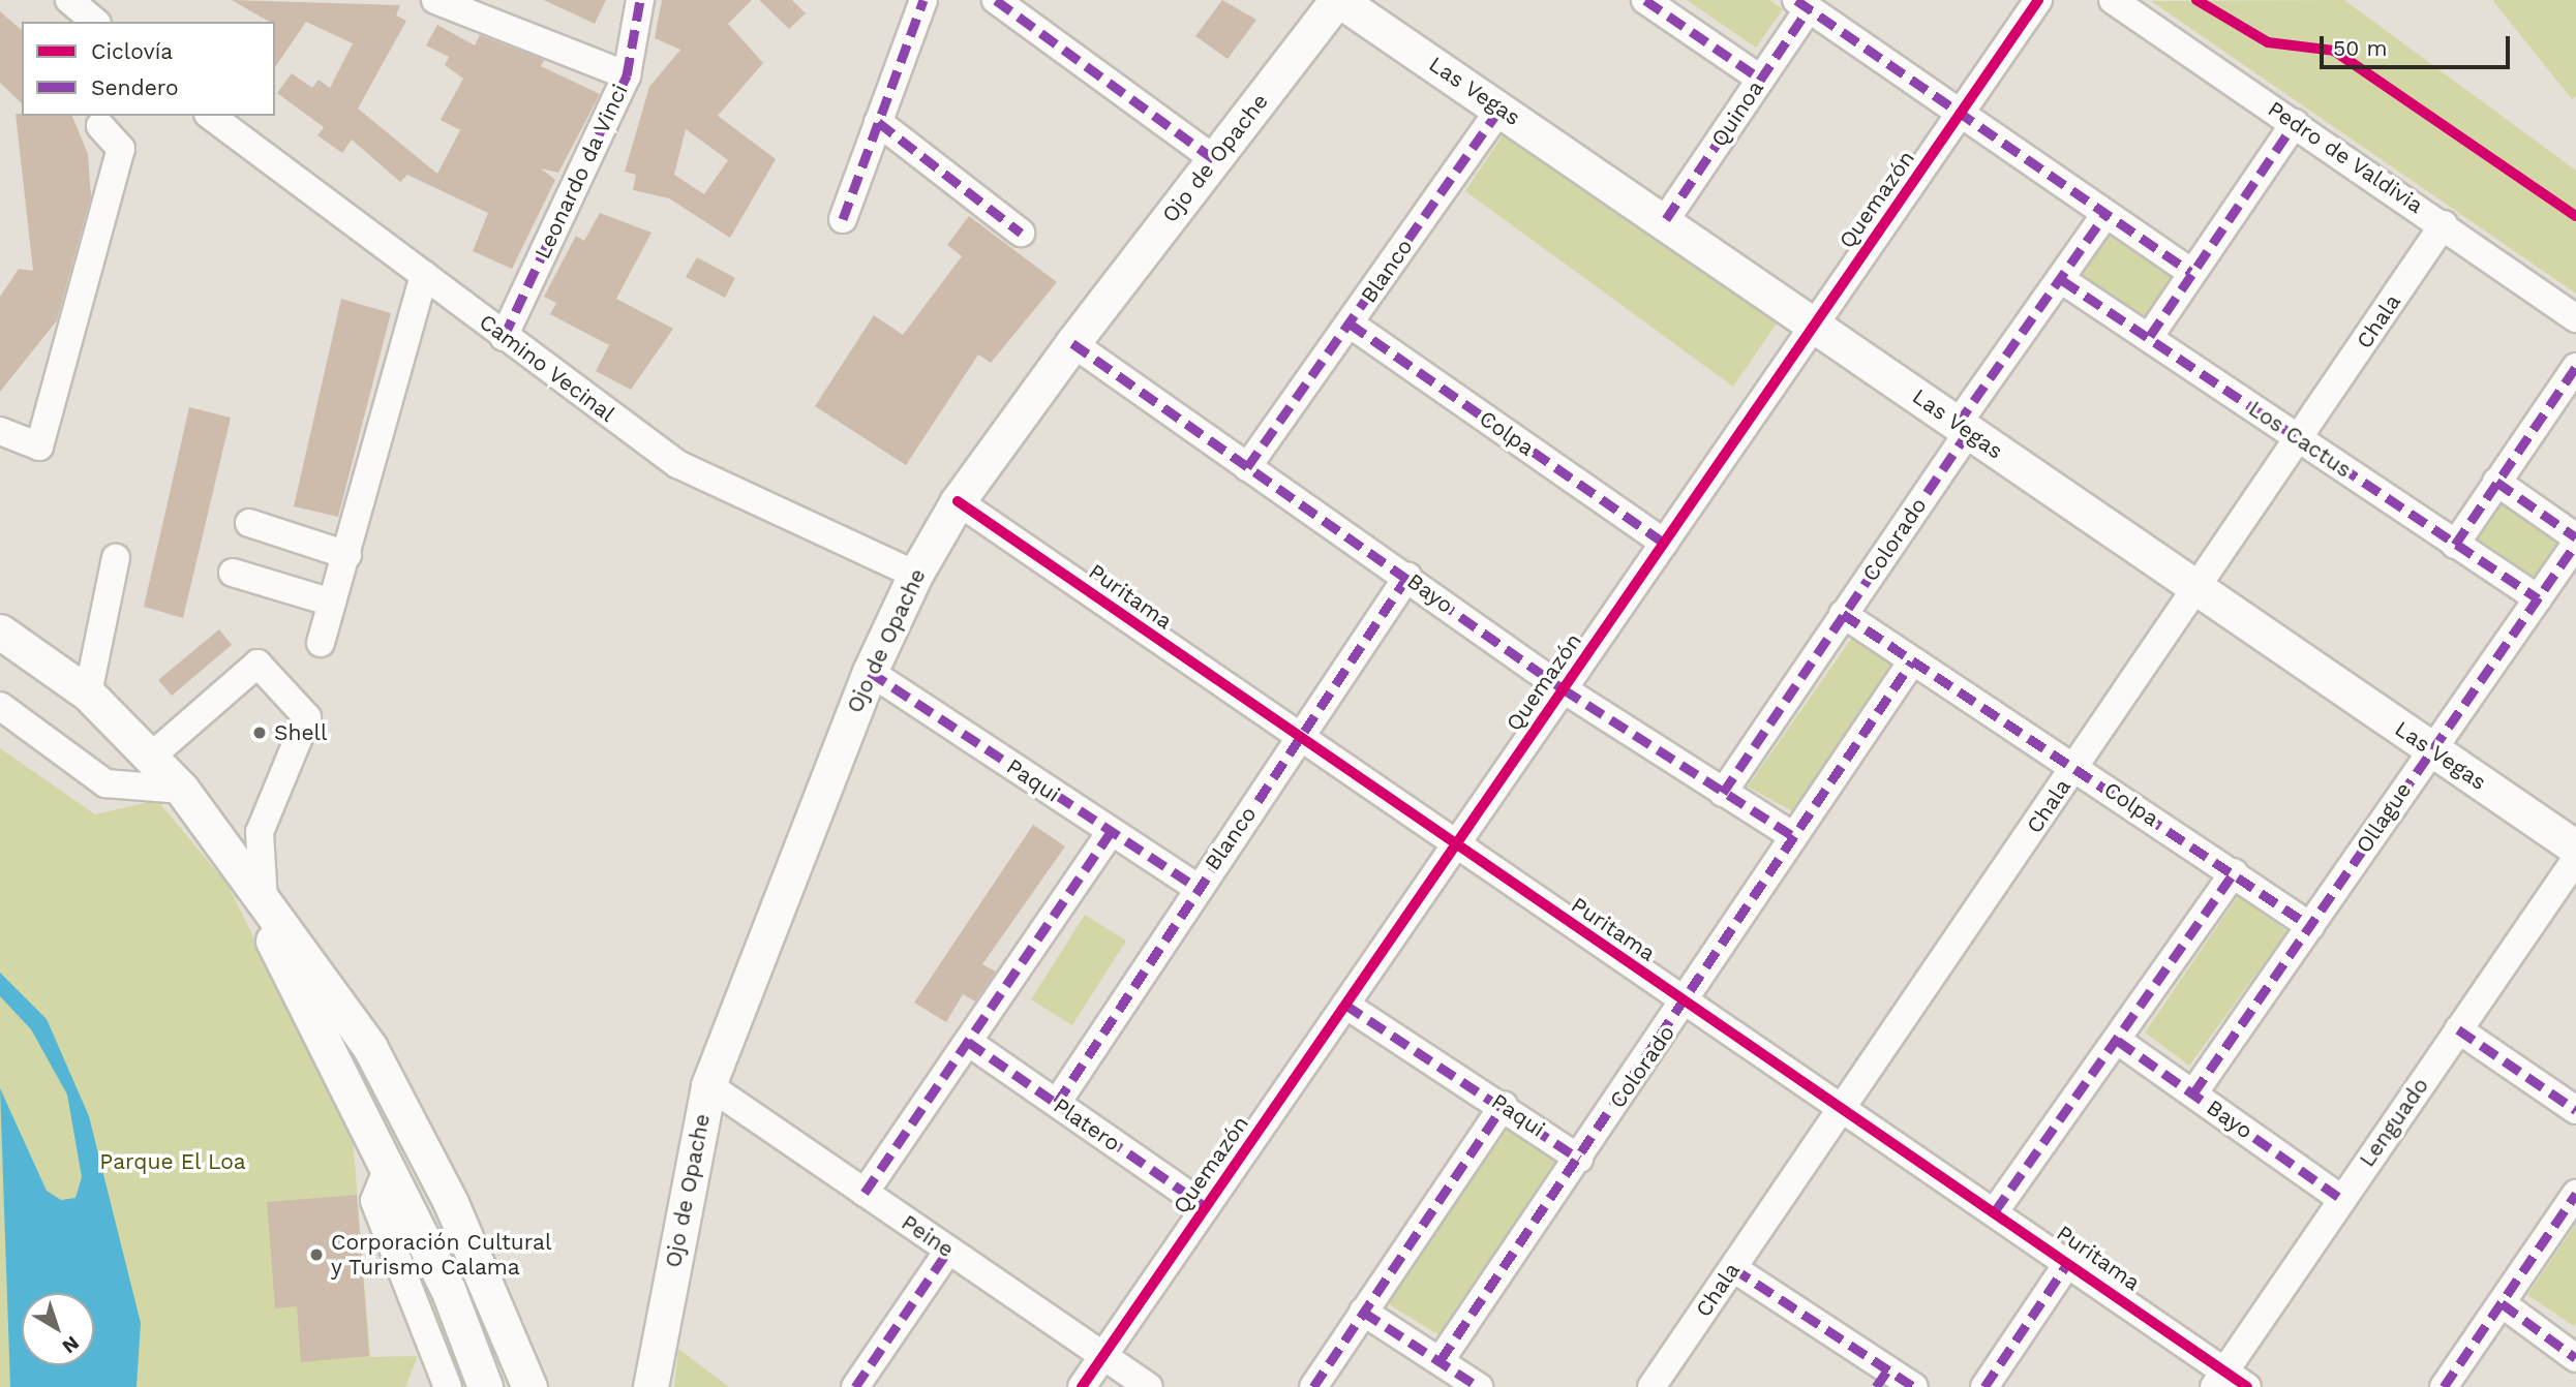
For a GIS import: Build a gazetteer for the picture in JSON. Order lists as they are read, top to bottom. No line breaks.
{"streets":{"main road":["Las Vegas","Ojo de Opache"],"street":["Quinoa","Pedro de Valdivia","Leonardo da Vinci","Quemazón","Blanco","Chala","Camino Vecinal","Colpa","Los Cactus","Colorado","Bayo","Puritama","Paqui","Ollague","Lenguado","Platero","Peine"]},"crossings":[["Las Vegas","Quinoa"],["Las Vegas","Ojo de Opache"],["Las Vegas","Quemazón"],["Las Vegas","Blanco"],["Las Vegas","Chala"],["Las Vegas","Colorado"],["Las Vegas","Ollague"],["Pedro de Valdivia","Chala"],["Ojo de Opache","Camino Vecinal"],["Ojo de Opache","Bayo"],["Ojo de Opache","Puritama"],["Ojo de Opache","Paqui"],["Ojo de Opache","Peine"],["Leonardo da Vinci","Camino Vecinal"],["Quemazón","Colpa"],["Quemazón","Bayo"],["Quemazón","Puritama"],["Quemazón","Paqui"],["Quemazón","Platero"],["Quemazón","Peine"],["Blanco","Colpa"],["Blanco","Bayo"],["Blanco","Puritama"],["Blanco","Paqui"],["Blanco","Platero"],["Chala","Colpa"],["Chala","Los Cactus"],["Chala","Puritama"],["Colpa","Colorado"],["Colpa","Ollague"],["Los Cactus","Colorado"],["Los Cactus","Ollague"],["Colorado","Bayo"],["Colorado","Puritama"],["Colorado","Paqui"],["Bayo","Ollague"],["Bayo","Lenguado"],["Puritama","Lenguado"]],"parks":["Parque El Loa"],"places":["Shell","Corporación Cultural y Turismo Calama"],"legend":["Ciclovía","Sendero"],"scale_bar":"50 m","north":"bottom right"}
